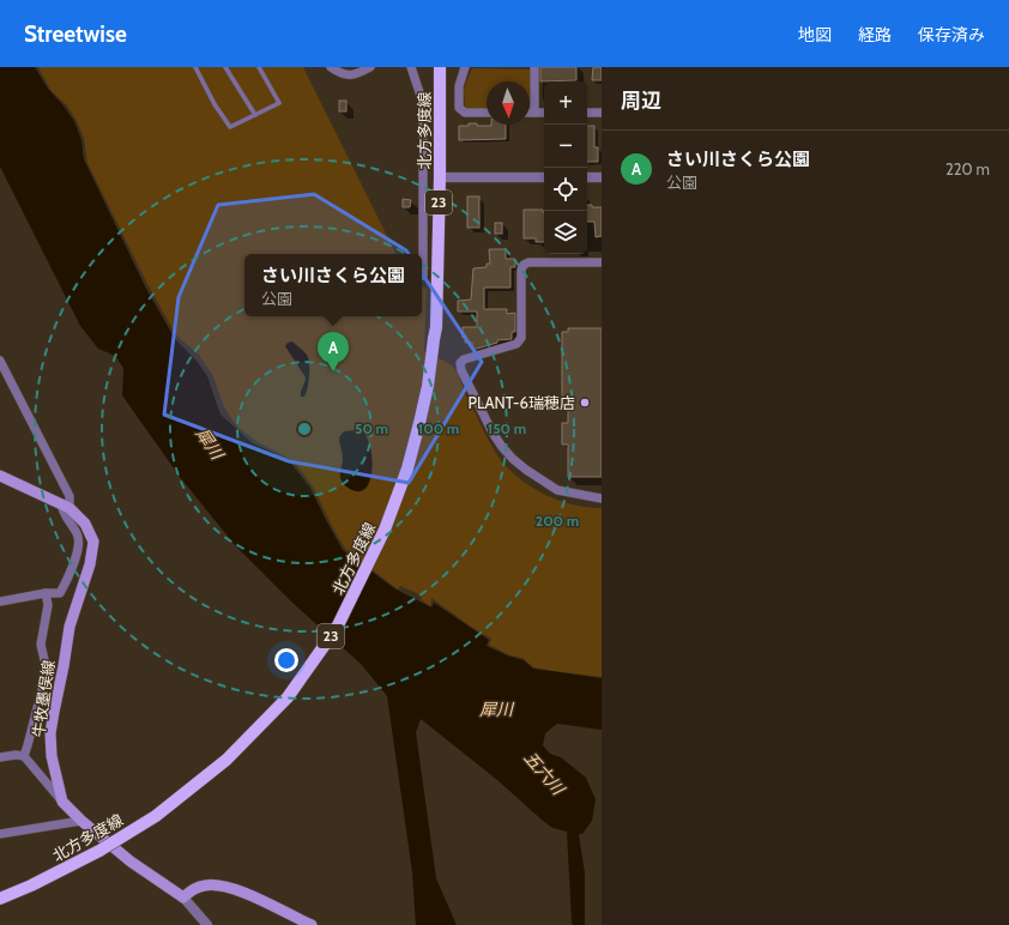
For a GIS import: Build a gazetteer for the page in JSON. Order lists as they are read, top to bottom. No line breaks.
{"streets":{"main road":["北方多度線","23","牛牧墨俣線"]},"water":["犀川","五六川"],"places":["PLANT-6瑞穂店"],"north":"bottom","page":{"header":"Streetwise","nav":["地図","経路","保存済み"],"heading":"周辺","map_buttons":["+","−"],"list":[{"mark":"A","name":"さい川さくら公園","note":"公園","value":"220 m"}],"popup":["さい川さくら公園","公園"],"pins":"A"},"rings":["50 m","100 m","150 m","200 m"]}
